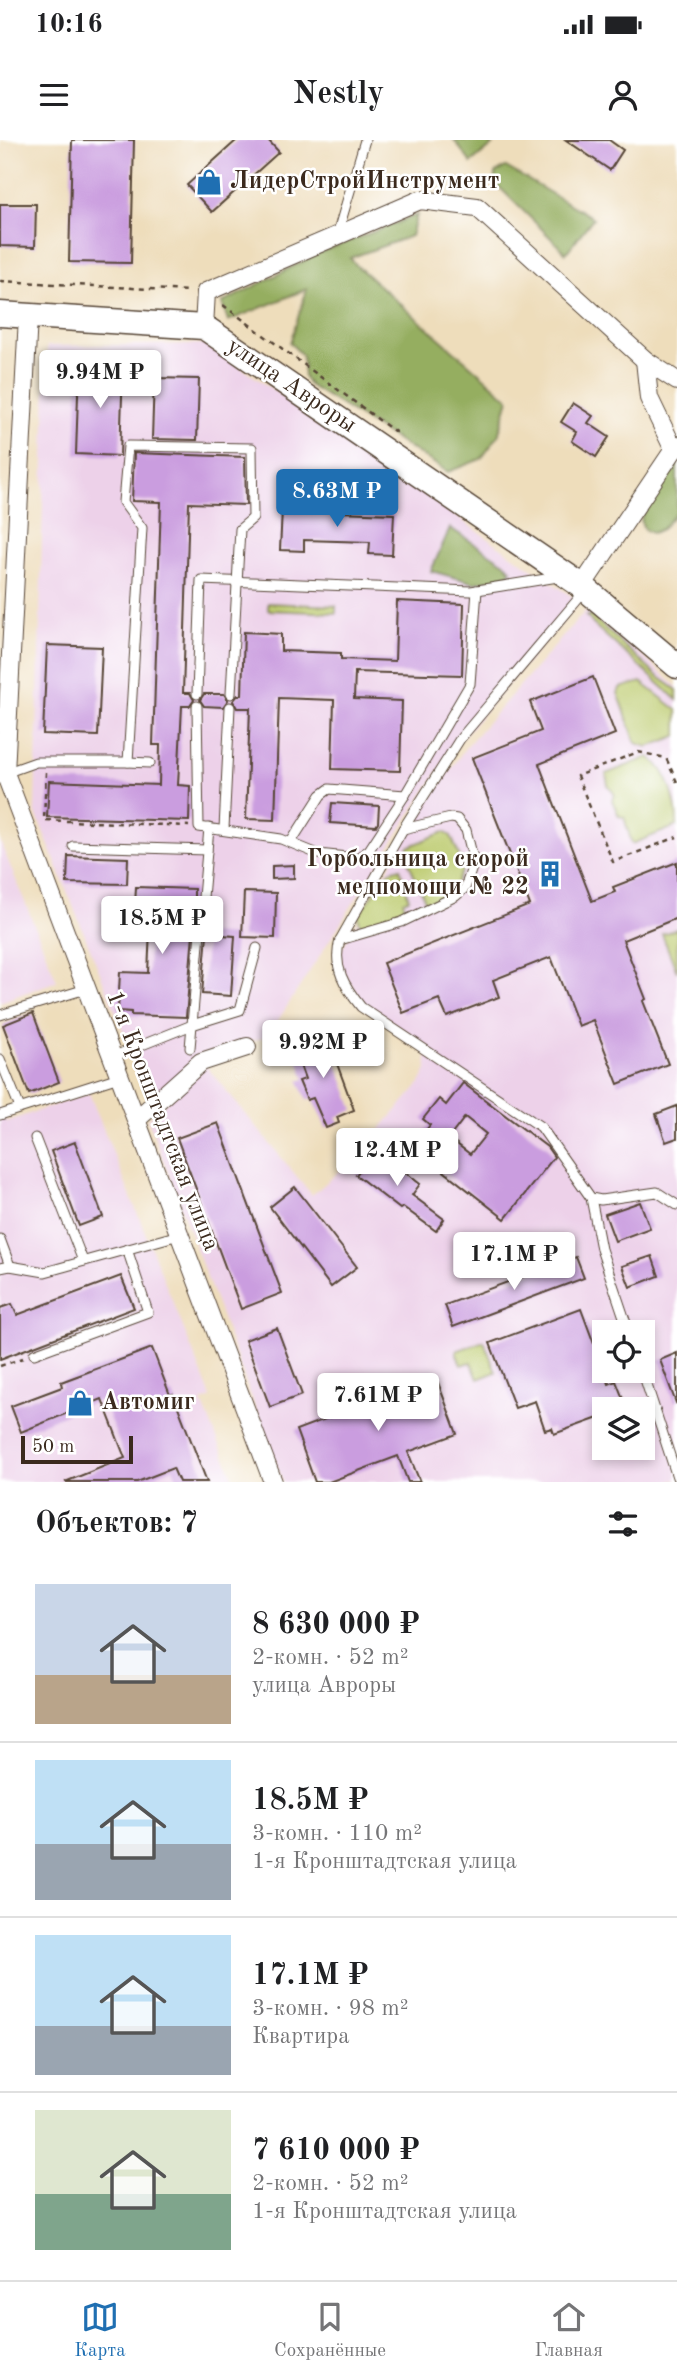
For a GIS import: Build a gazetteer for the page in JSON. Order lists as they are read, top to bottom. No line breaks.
{"streets":{"street":["улица Авроры","1-я Кронштадтская улица"]},"crossings":[["улица Авроры","1-я Кронштадтская улица"]],"places":{"shop":["ЛидерСтройИнструмент","Автомиг"],"building":["Горбольница скорой медпомощи № 22"]},"scale_bar":"50 m","page":{"status":"10:16","header":"Nestly","price":["9.94M ₽","8.63M ₽","18.5M ₽","9.92M ₽","12.4M ₽","17.1M ₽","7.61M ₽"],"scale":"50 m","heading":"Объектов: 7","list":[{"name":"8 630 000 ₽","note":"2-комн. · 52 m² · улица Авроры"},{"name":"18.5M ₽","note":"3-комн. · 110 m² · 1-я Кронштадтская улица"},{"name":"17.1M ₽","note":"3-комн. · 98 m² · Квартира"},{"name":"7 610 000 ₽","note":"2-комн. · 52 m² · 1-я Кронштадтская улица"}],"tabs":["Карта","Сохранённые","Главная"]}}
